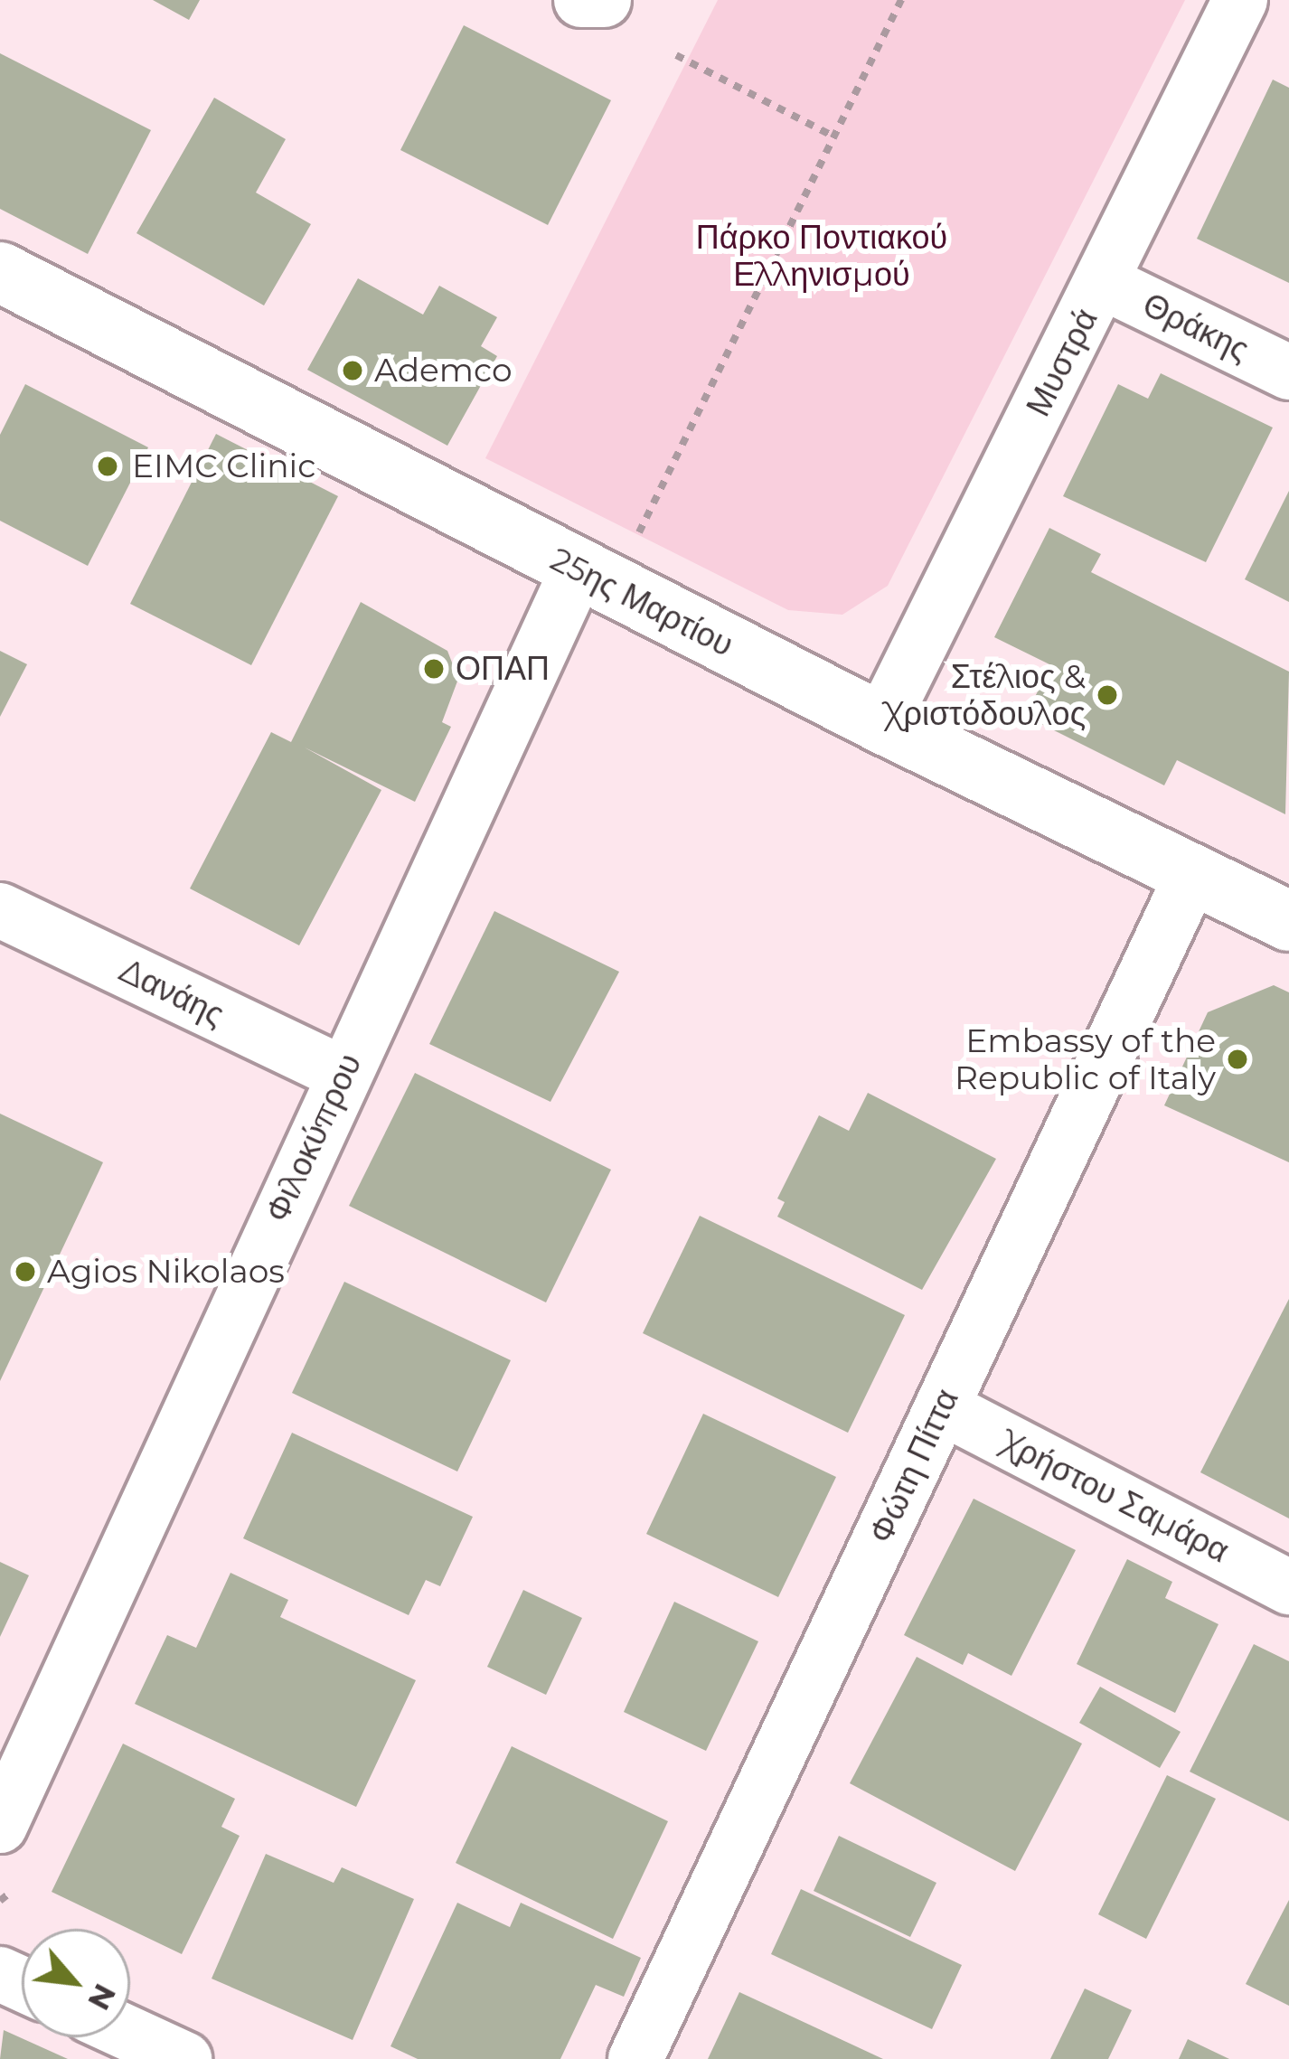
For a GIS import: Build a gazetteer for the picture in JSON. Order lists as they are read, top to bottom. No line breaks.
{"streets":{"street":["Θράκης","Μυστρά","25ης Μαρτίου","Δανάης","Φιλοκύπρου","Φώτη Πίττα","Χρήστου Σαμάρα"]},"crossings":[["Θράκης","Μυστρά"],["Μυστρά","25ης Μαρτίου"],["25ης Μαρτίου","Φιλοκύπρου"],["25ης Μαρτίου","Φώτη Πίττα"],["Δανάης","Φιλοκύπρου"],["Φώτη Πίττα","Χρήστου Σαμάρα"]],"parks":["Πάρκο Ποντιακού Ελληνισμού"],"places":["Ademco","EIMC Clinic","ΟΠΑΠ","Στέλιος & Χριστόδουλος","Embassy of the Republic of Italy","Agios Nikolaos"],"north":"bottom right"}
